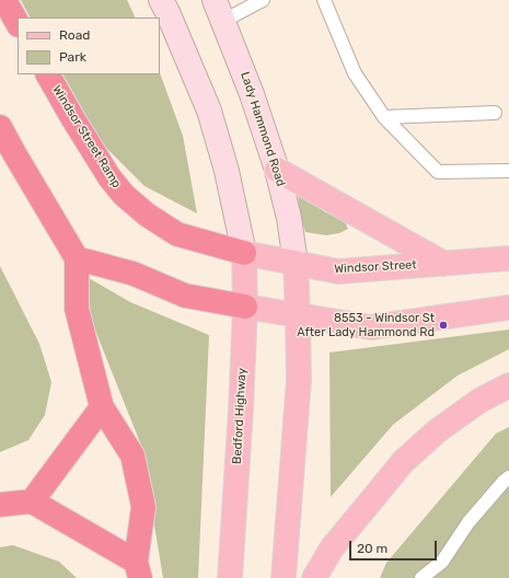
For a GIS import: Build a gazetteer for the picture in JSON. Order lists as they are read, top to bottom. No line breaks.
{"streets":{"highway":["Windsor Street Ramp"],"main road":["Lady Hammond Road","Windsor Street","Bedford Highway"]},"crossings":[["Lady Hammond Road","Windsor Street"],["Windsor Street Ramp","Windsor Street"],["Windsor Street Ramp","Bedford Highway"],["Windsor Street","Bedford Highway"]],"places":["8553 - Windsor St After Lady Hammond Rd"],"legend":["Road","Park"],"scale_bar":"20 m"}
